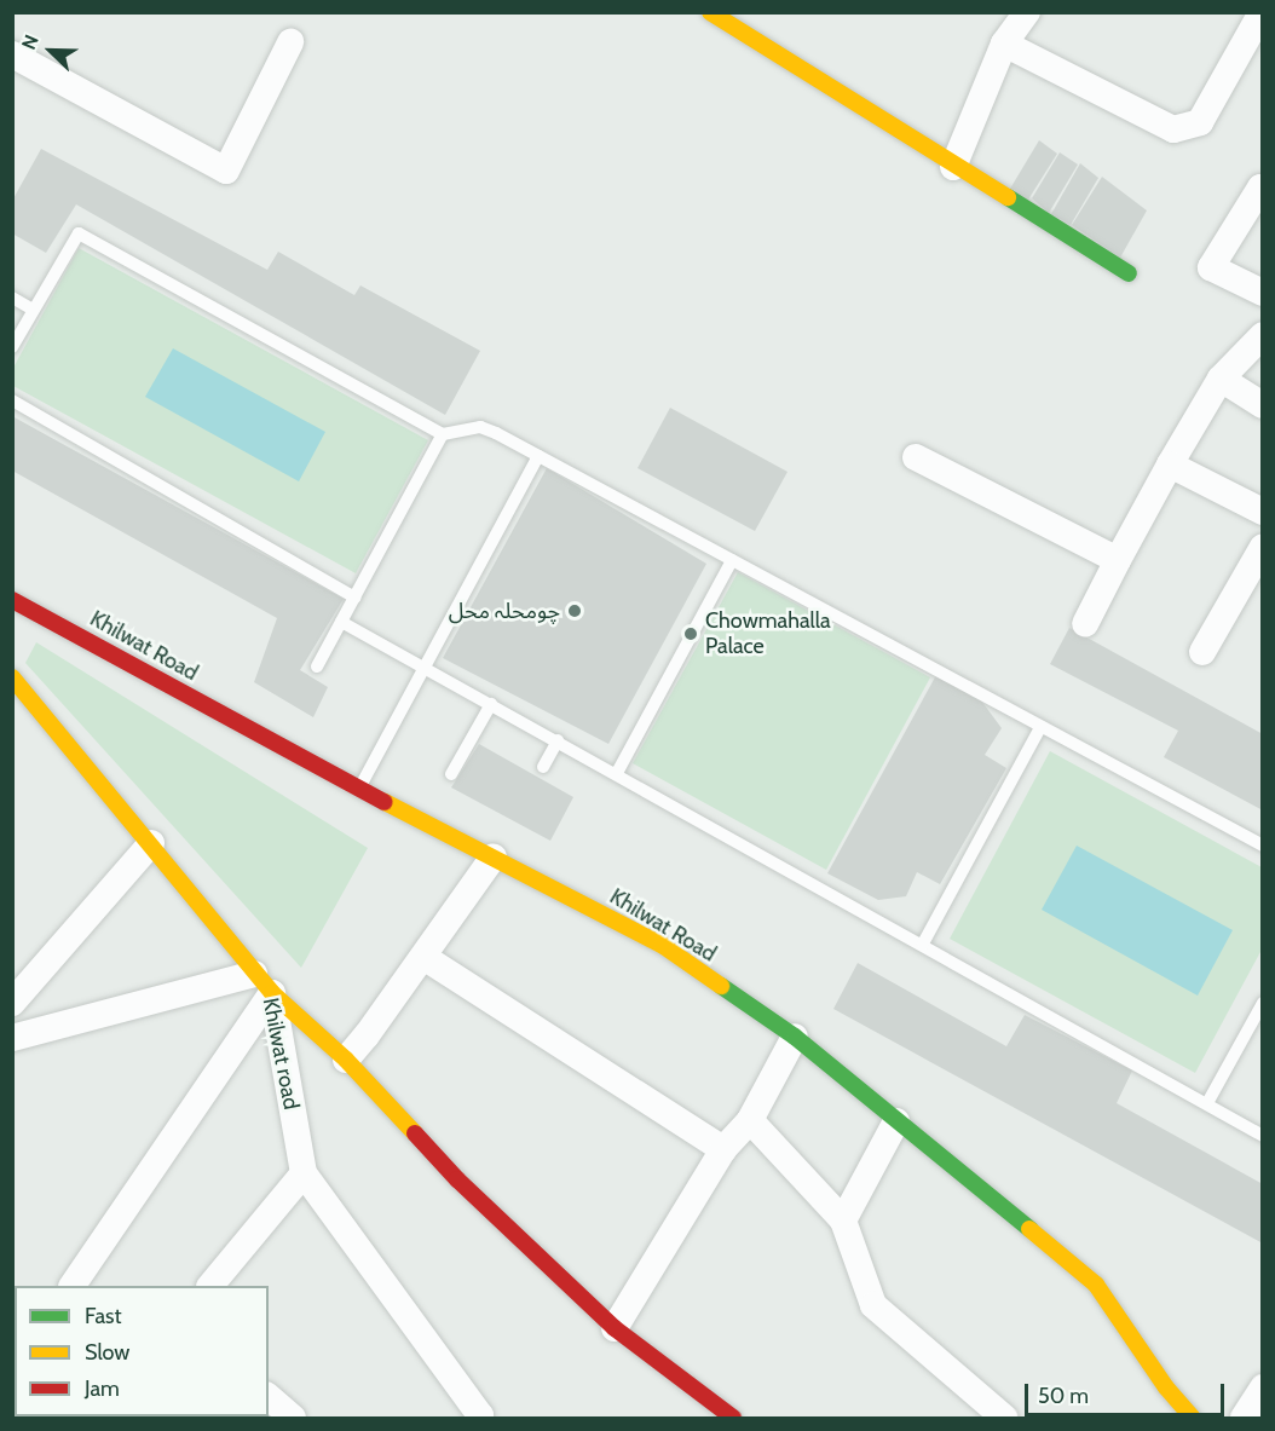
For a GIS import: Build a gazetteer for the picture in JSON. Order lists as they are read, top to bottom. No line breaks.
{"streets":{"street":["Khilwat Road","Khilwat road"]},"places":["چومحلہ محل","Chowmahalla Palace"],"legend":["Fast","Slow","Jam"],"scale_bar":"50 m","north":"top left"}
